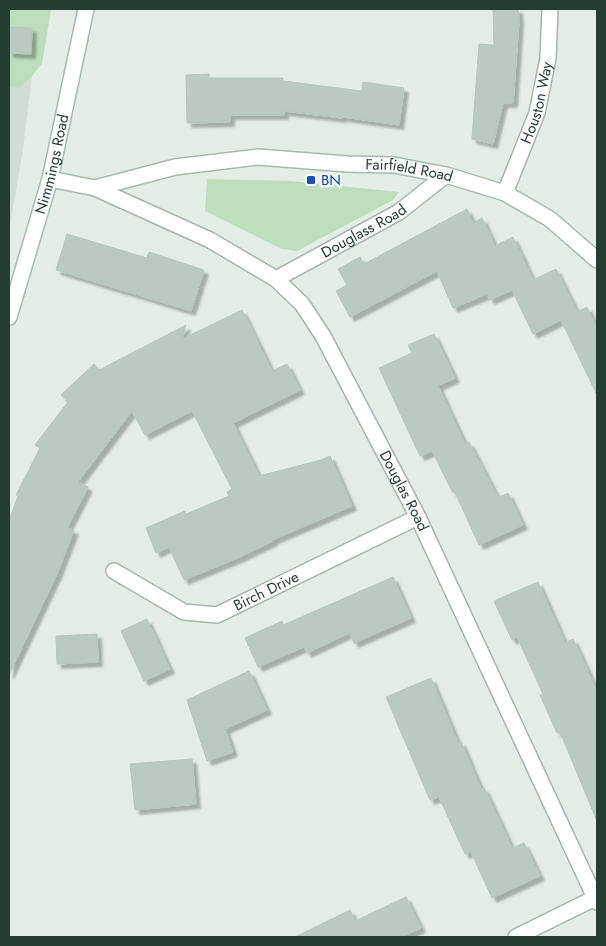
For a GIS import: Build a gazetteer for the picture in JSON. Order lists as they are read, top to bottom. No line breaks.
{"streets":{"street":["Houston Way","Nimmings Road","Fairfield Road","Douglass Road","Douglas Road","Birch Drive"]},"crossings":[["Houston Way","Fairfield Road"],["Nimmings Road","Fairfield Road"],["Fairfield Road","Douglass Road"],["Fairfield Road","Douglas Road"],["Douglass Road","Douglas Road"],["Douglas Road","Birch Drive"]],"places":{"transit":["BN"]}}
